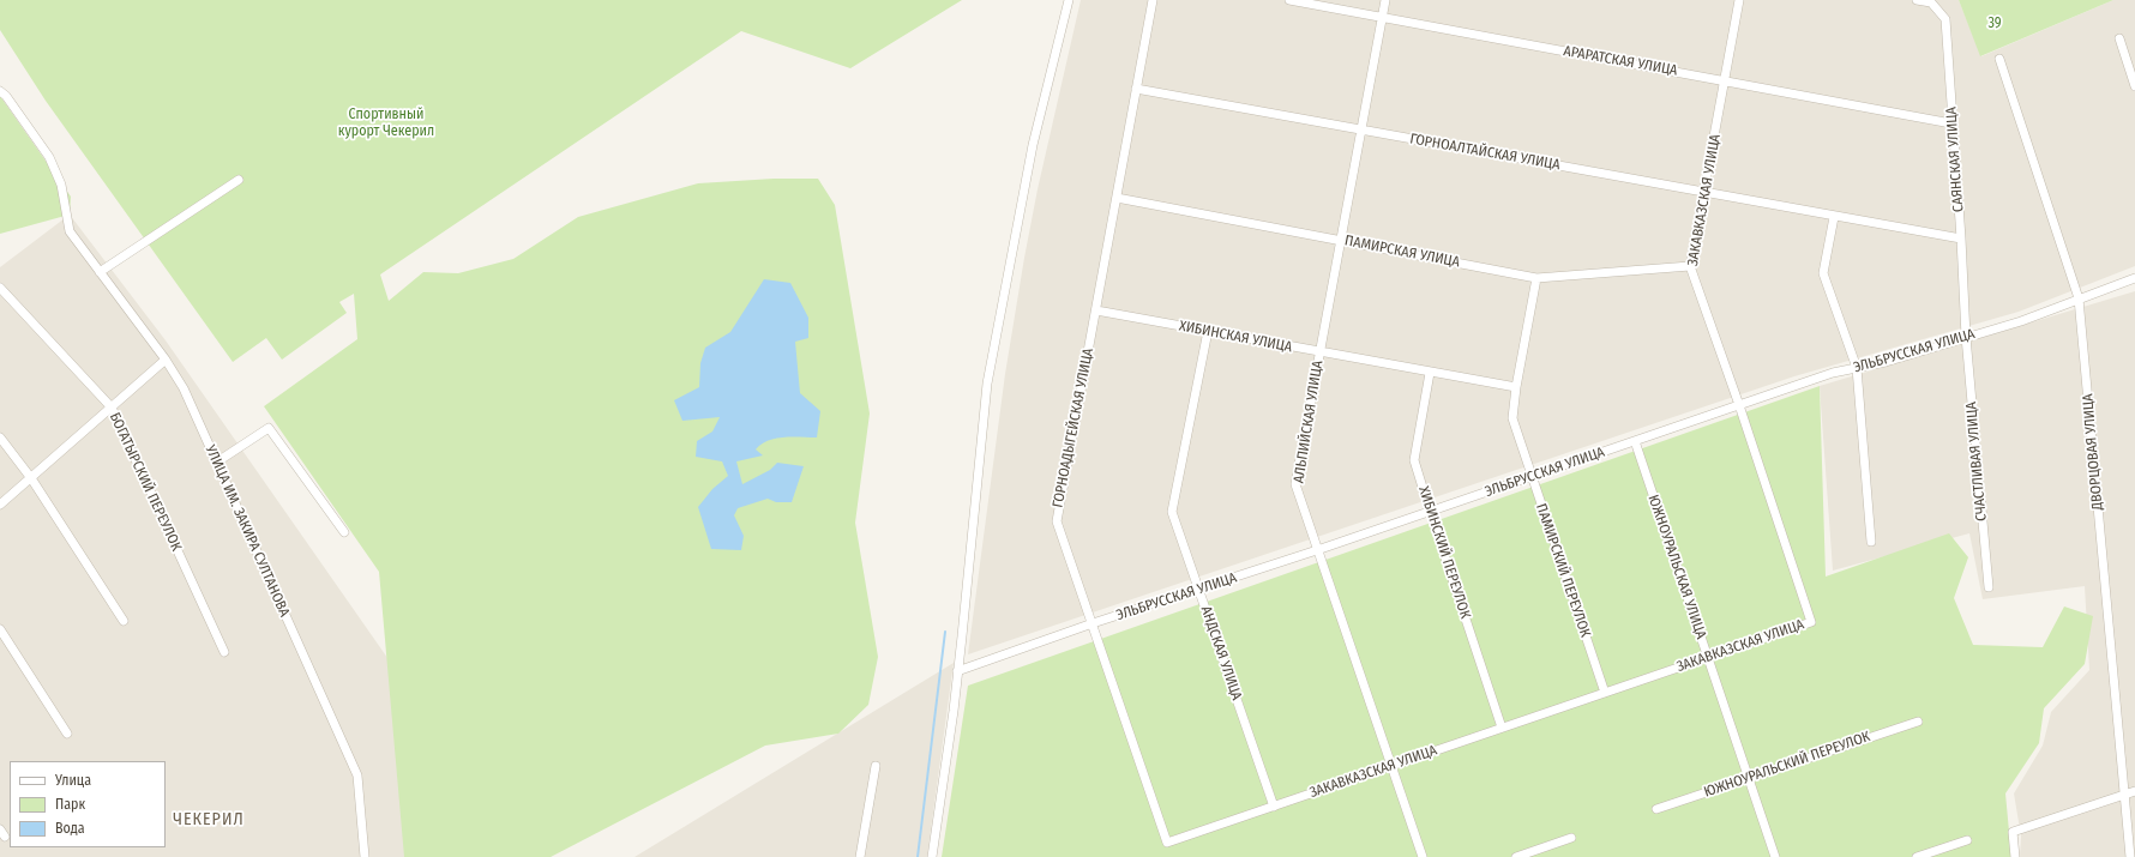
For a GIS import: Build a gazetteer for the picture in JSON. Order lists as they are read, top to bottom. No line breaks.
{"streets":{"street":["АРАРАТСКАЯ УЛИЦА","ГОРНОАЛТАЙСКАЯ УЛИЦА","САЯНСКАЯ УЛИЦА","ЗАКАВКАЗСКАЯ УЛИЦА","ПАМИРСКАЯ УЛИЦА","ХИБИНСКАЯ УЛИЦА","ЭЛЬБРУССКАЯ УЛИЦА","АЛЬПИЙСКАЯ УЛИЦА","ГОРНОАДЫГЕЙСКАЯ УЛИЦА","ДВОРЦОВАЯ УЛИЦА","СЧАСТЛИВАЯ УЛИЦА","БОГАТЫРСКИЙ ПЕРЕУЛОК","УЛИЦА ИМ. ЗАКИРА СУЛТАНОВА","ХИБИНСКИЙ ПЕРЕУЛОК","ЮЖНОУРАЛЬСКАЯ УЛИЦА","ПАМИРСКИЙ ПЕРЕУЛОК","АНДСКАЯ УЛИЦА","ЮЖНОУРАЛЬСКИЙ ПЕРЕУЛОК"]},"crossings":[["АРАРАТСКАЯ УЛИЦА","САЯНСКАЯ УЛИЦА"],["АРАРАТСКАЯ УЛИЦА","ЗАКАВКАЗСКАЯ УЛИЦА"],["АРАРАТСКАЯ УЛИЦА","АЛЬПИЙСКАЯ УЛИЦА"],["ГОРНОАЛТАЙСКАЯ УЛИЦА","САЯНСКАЯ УЛИЦА"],["ГОРНОАЛТАЙСКАЯ УЛИЦА","ЗАКАВКАЗСКАЯ УЛИЦА"],["ГОРНОАЛТАЙСКАЯ УЛИЦА","АЛЬПИЙСКАЯ УЛИЦА"],["ГОРНОАЛТАЙСКАЯ УЛИЦА","ГОРНОАДЫГЕЙСКАЯ УЛИЦА"],["САЯНСКАЯ УЛИЦА","ЭЛЬБРУССКАЯ УЛИЦА"],["САЯНСКАЯ УЛИЦА","СЧАСТЛИВАЯ УЛИЦА"],["ЗАКАВКАЗСКАЯ УЛИЦА","ПАМИРСКАЯ УЛИЦА"],["ЗАКАВКАЗСКАЯ УЛИЦА","ЭЛЬБРУССКАЯ УЛИЦА"],["ЗАКАВКАЗСКАЯ УЛИЦА","АЛЬПИЙСКАЯ УЛИЦА"],["ЗАКАВКАЗСКАЯ УЛИЦА","ГОРНОАДЫГЕЙСКАЯ УЛИЦА"],["ЗАКАВКАЗСКАЯ УЛИЦА","ХИБИНСКИЙ ПЕРЕУЛОК"],["ЗАКАВКАЗСКАЯ УЛИЦА","ЮЖНОУРАЛЬСКАЯ УЛИЦА"],["ЗАКАВКАЗСКАЯ УЛИЦА","ПАМИРСКИЙ ПЕРЕУЛОК"],["ЗАКАВКАЗСКАЯ УЛИЦА","АНДСКАЯ УЛИЦА"],["ПАМИРСКАЯ УЛИЦА","АЛЬПИЙСКАЯ УЛИЦА"],["ПАМИРСКАЯ УЛИЦА","ГОРНОАДЫГЕЙСКАЯ УЛИЦА"],["ПАМИРСКАЯ УЛИЦА","ПАМИРСКИЙ ПЕРЕУЛОК"],["ХИБИНСКАЯ УЛИЦА","АЛЬПИЙСКАЯ УЛИЦА"],["ХИБИНСКАЯ УЛИЦА","ГОРНОАДЫГЕЙСКАЯ УЛИЦА"],["ХИБИНСКАЯ УЛИЦА","ХИБИНСКИЙ ПЕРЕУЛОК"],["ХИБИНСКАЯ УЛИЦА","ПАМИРСКИЙ ПЕРЕУЛОК"],["ХИБИНСКАЯ УЛИЦА","АНДСКАЯ УЛИЦА"],["ЭЛЬБРУССКАЯ УЛИЦА","АЛЬПИЙСКАЯ УЛИЦА"],["ЭЛЬБРУССКАЯ УЛИЦА","ГОРНОАДЫГЕЙСКАЯ УЛИЦА"],["ЭЛЬБРУССКАЯ УЛИЦА","ДВОРЦОВАЯ УЛИЦА"],["ЭЛЬБРУССКАЯ УЛИЦА","СЧАСТЛИВАЯ УЛИЦА"],["ЭЛЬБРУССКАЯ УЛИЦА","ХИБИНСКИЙ ПЕРЕУЛОК"],["ЭЛЬБРУССКАЯ УЛИЦА","ЮЖНОУРАЛЬСКАЯ УЛИЦА"],["ЭЛЬБРУССКАЯ УЛИЦА","ПАМИРСКИЙ ПЕРЕУЛОК"],["ЭЛЬБРУССКАЯ УЛИЦА","АНДСКАЯ УЛИЦА"],["ЮЖНОУРАЛЬСКАЯ УЛИЦА","ЮЖНОУРАЛЬСКИЙ ПЕРЕУЛОК"]],"districts":["ЧЕКЕРИЛ"],"parks":["39","Спортивный курорт Чекерил"],"legend":["Улица","Парк","Вода"]}
